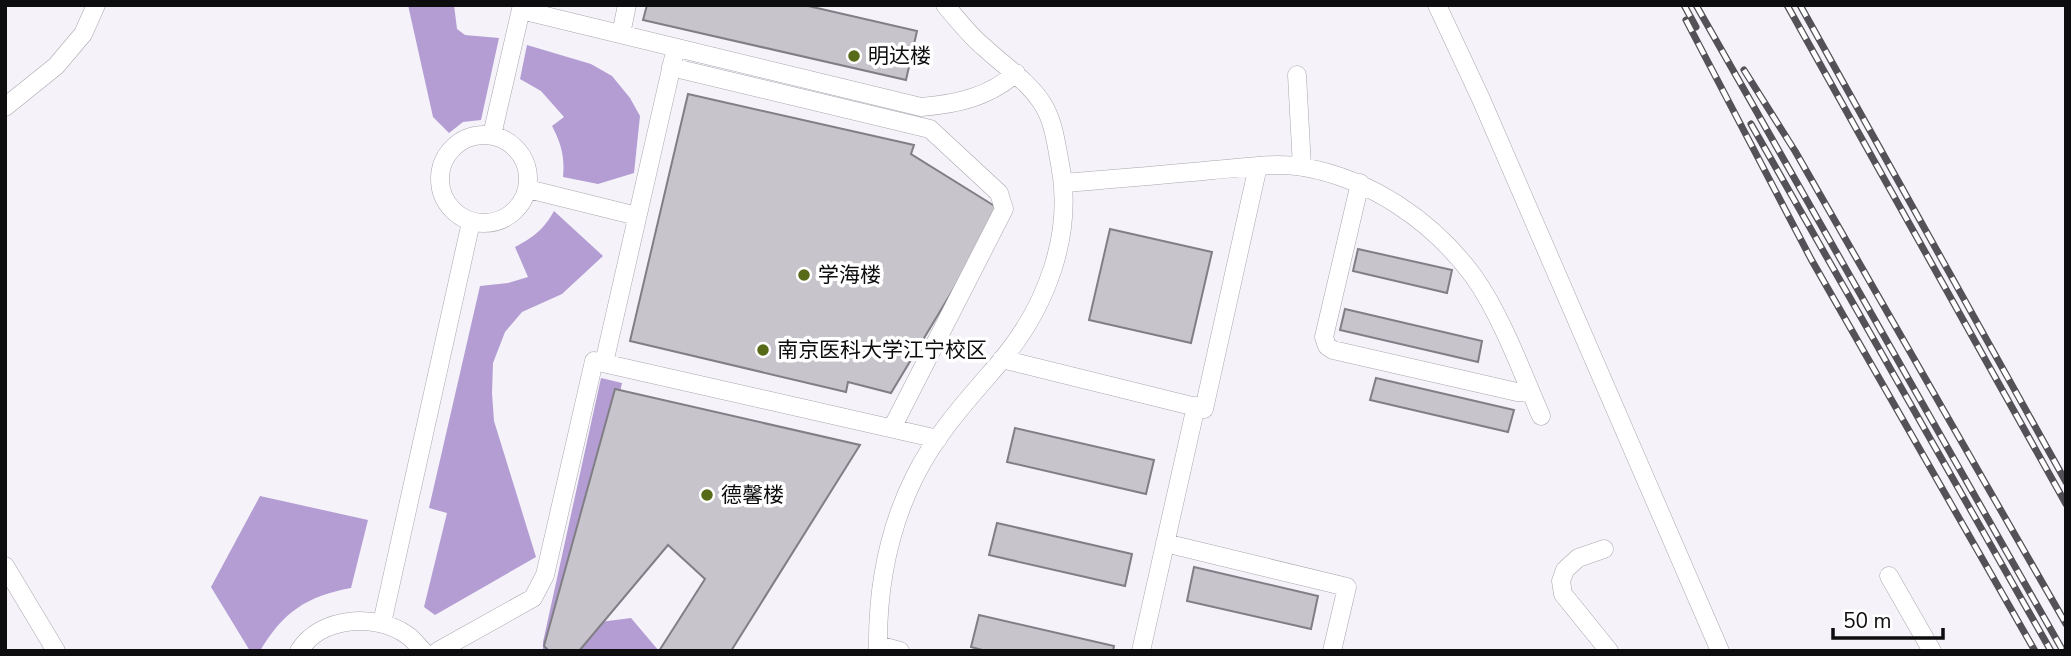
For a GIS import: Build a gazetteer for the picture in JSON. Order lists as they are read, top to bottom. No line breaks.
{"places":["明达楼","学海楼","南京医科大学江宁校区","德馨楼"],"scale_bar":"50 m"}
